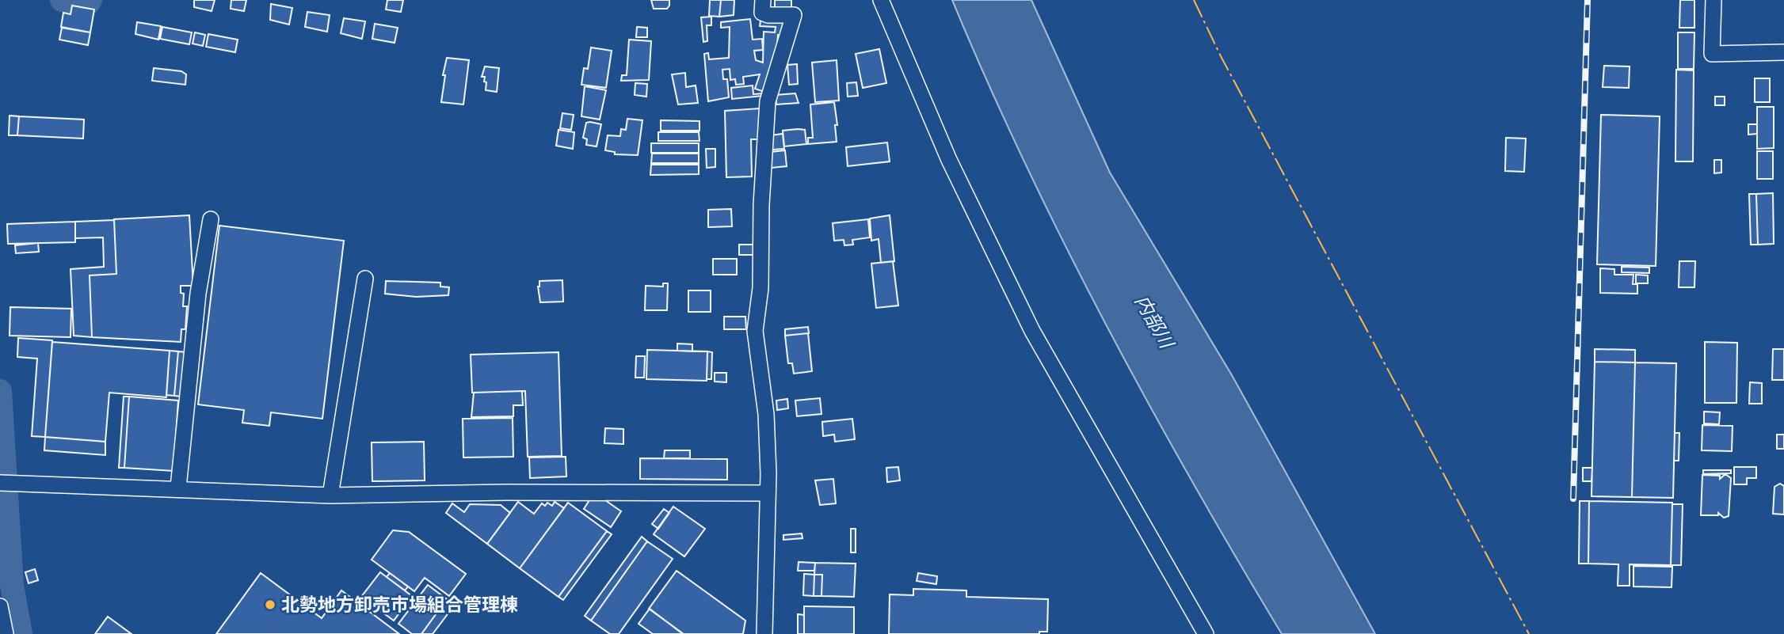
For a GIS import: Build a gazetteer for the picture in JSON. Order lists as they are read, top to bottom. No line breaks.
{"water":["内部川"],"places":["北勢地方卸売市場組合管理棟"]}
